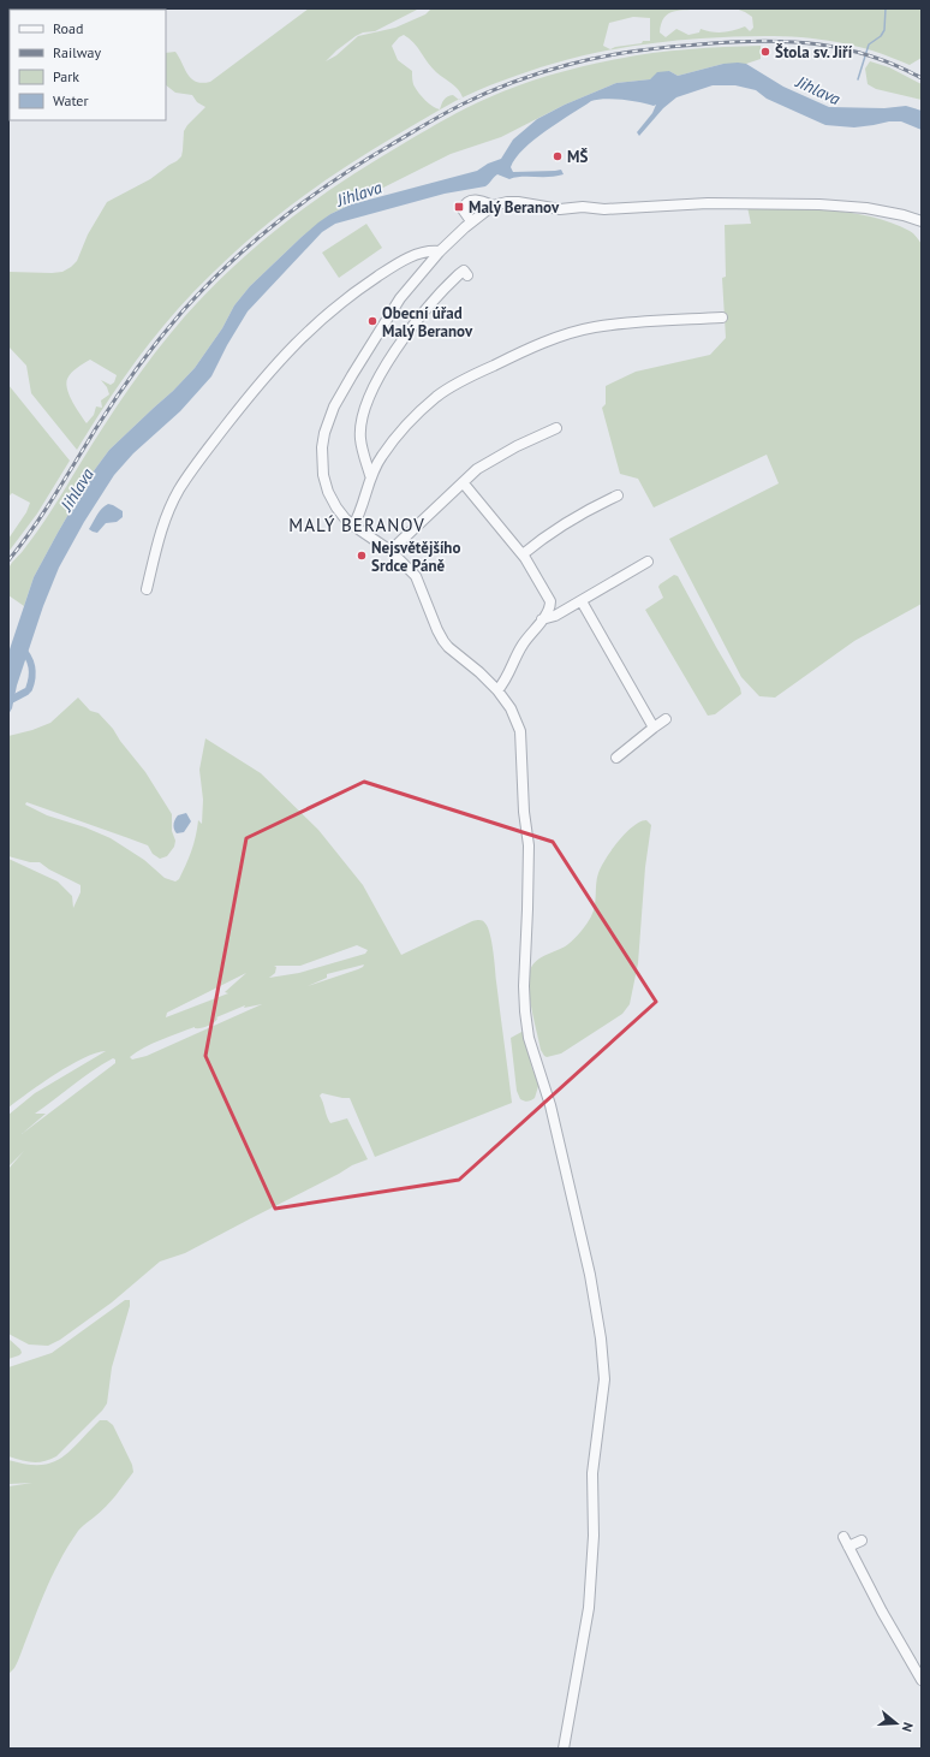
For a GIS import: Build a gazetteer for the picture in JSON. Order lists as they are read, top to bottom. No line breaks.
{"districts":["MALÝ BERANOV"],"water":["Jihlava"],"places":{"other":["Štola sv. Jiří","MŠ","Obecní úřad Malý Beranov","Nejsvětějšího Srdce Páně"],"transit":["Malý Beranov"]},"legend":["Road","Railway","Park","Water"],"north":"right"}
